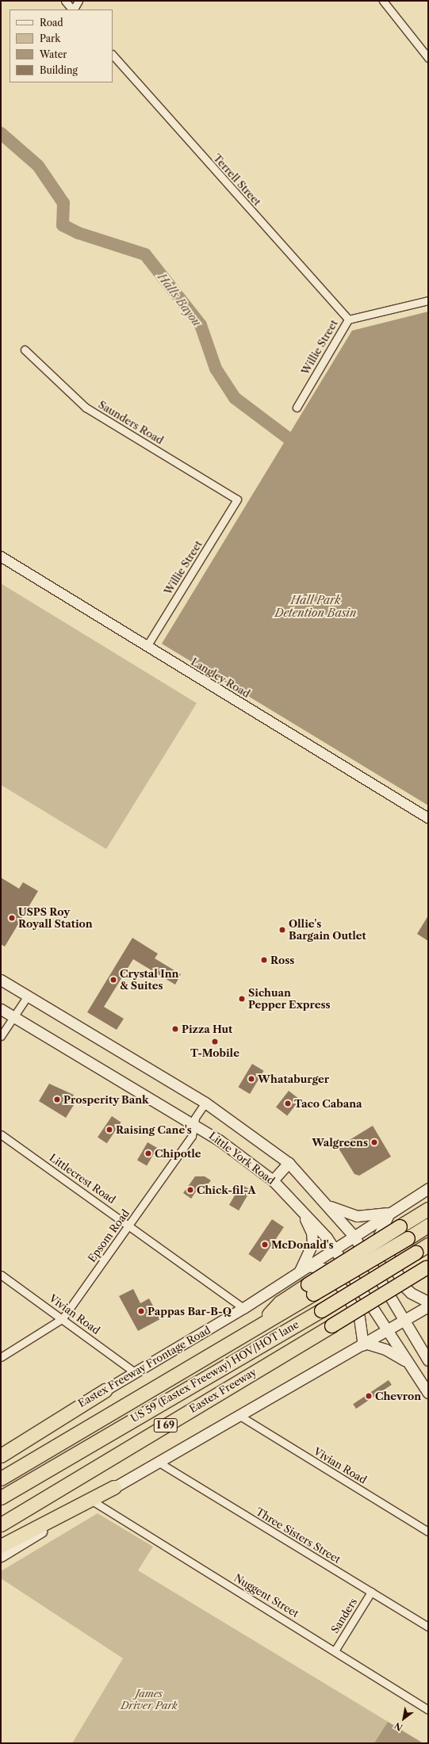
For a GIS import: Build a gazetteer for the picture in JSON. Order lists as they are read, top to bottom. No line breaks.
{"streets":{"highway":["US 59 (Eastex Freeway) HOV/HOT lane","Eastex Freeway","I 69"],"main road":["Little York Road","Eastex Freeway Frontage Road"],"street":["Terrell Street","Willie Street","Saunders Road","Langley Road","Littlecrest Road","Epsom Road","Vivian Road","Three Sisters Street","Nuggent Street","Sanders"]},"crossings":[["Terrell Street","Willie Street"],["Willie Street","Saunders Road"],["Willie Street","Langley Road"],["Little York Road","Epsom Road"],["Little York Road","Eastex Freeway Frontage Road"],["Littlecrest Road","Epsom Road"],["Littlecrest Road","Eastex Freeway Frontage Road"],["Epsom Road","Vivian Road"],["Vivian Road","Eastex Freeway Frontage Road"],["Three Sisters Street","Sanders"],["Nuggent Street","Sanders"]],"water":["Halls Bayou","Hall Park Detention Basin"],"parks":["James Driver Park"],"places":["USPS Roy Royall Station","Ollie's Bargain Outlet","Ross","Crystal Inn & Suites","Sichuan Pepper Express","Pizza Hut","T-Mobile","Whataburger","Prosperity Bank","Taco Cabana","Raising Cane's","Walgreens","Chipotle","Chick-fil-A","McDonald's","Pappas Bar-B-Q","Chevron"],"legend":["Road","Park","Water","Building"],"north":"bottom left"}
